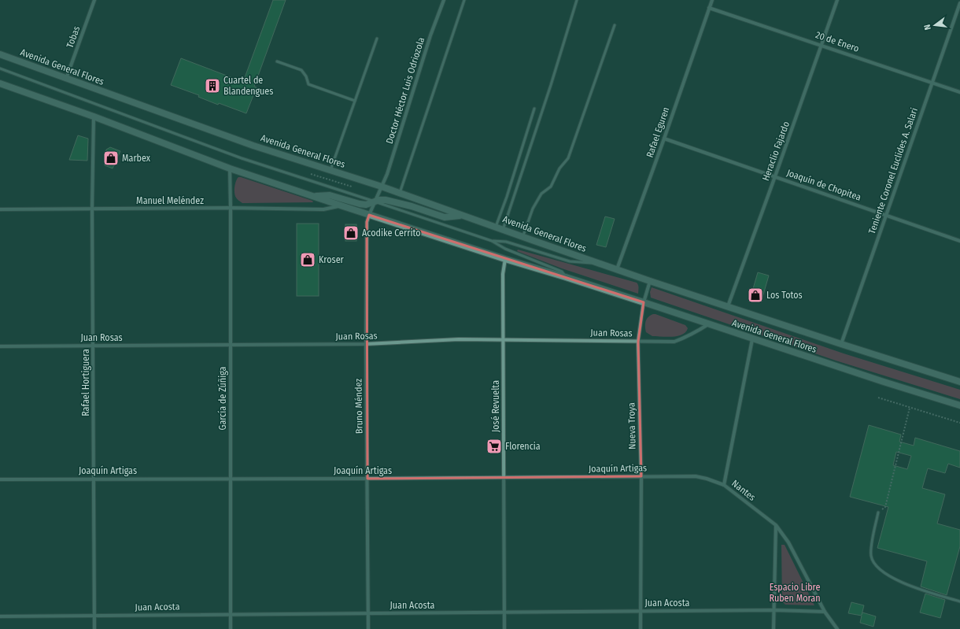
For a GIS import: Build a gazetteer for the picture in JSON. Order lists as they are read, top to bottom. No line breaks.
{"streets":{"main road":["Avenida General Flores"],"street":["Tobas","20 de Enero","Doctor Héctor Luis Odriozola","Rafael Eguren","Heraclio Fajardo","Teniente Coronel Euclides A. Salari","Joaquín de Chopitea","Manuel Meléndez","Juan Rosas","Rafael Hortiguera","García de Zúñiga","Bruno Méndez","José Revuelta","Nueva Troya","Joaquín Artigas","Nantes","Juan Acosta"]},"crossings":[["Tobas","Avenida General Flores"],["20 de Enero","Rafael Eguren"],["20 de Enero","Heraclio Fajardo"],["20 de Enero","Teniente Coronel Euclides A. Salari"],["Avenida General Flores","Doctor Héctor Luis Odriozola"],["Avenida General Flores","Rafael Eguren"],["Avenida General Flores","Heraclio Fajardo"],["Avenida General Flores","Teniente Coronel Euclides A. Salari"],["Avenida General Flores","Manuel Meléndez"],["Avenida General Flores","Juan Rosas"],["Avenida General Flores","Rafael Hortiguera"],["Avenida General Flores","García de Zúñiga"],["Avenida General Flores","Bruno Méndez"],["Avenida General Flores","José Revuelta"],["Avenida General Flores","Nueva Troya"],["Avenida General Flores","Nantes"],["Doctor Héctor Luis Odriozola","Bruno Méndez"],["Rafael Eguren","Joaquín de Chopitea"],["Heraclio Fajardo","Joaquín de Chopitea"],["Teniente Coronel Euclides A. Salari","Joaquín de Chopitea"],["Manuel Meléndez","Rafael Hortiguera"],["Manuel Meléndez","García de Zúñiga"],["Juan Rosas","Rafael Hortiguera"],["Juan Rosas","García de Zúñiga"],["Juan Rosas","Bruno Méndez"],["Juan Rosas","José Revuelta"],["Juan Rosas","Nueva Troya"],["Rafael Hortiguera","Joaquín Artigas"],["Rafael Hortiguera","Juan Acosta"],["García de Zúñiga","Joaquín Artigas"],["García de Zúñiga","Juan Acosta"],["Bruno Méndez","Joaquín Artigas"],["Bruno Méndez","Juan Acosta"],["José Revuelta","Joaquín Artigas"],["José Revuelta","Juan Acosta"],["Nueva Troya","Joaquín Artigas"],["Nueva Troya","Juan Acosta"],["Joaquín Artigas","Nantes"],["Nantes","Juan Acosta"]],"parks":["Espacio Libre Ruben Moran"],"places":{"building":["Cuartel de Blandengues"],"shop":["Marbex","Acodike Cerrito","Kroser","Los Totos"],"supermarket":["Florencia"]},"north":"left"}
